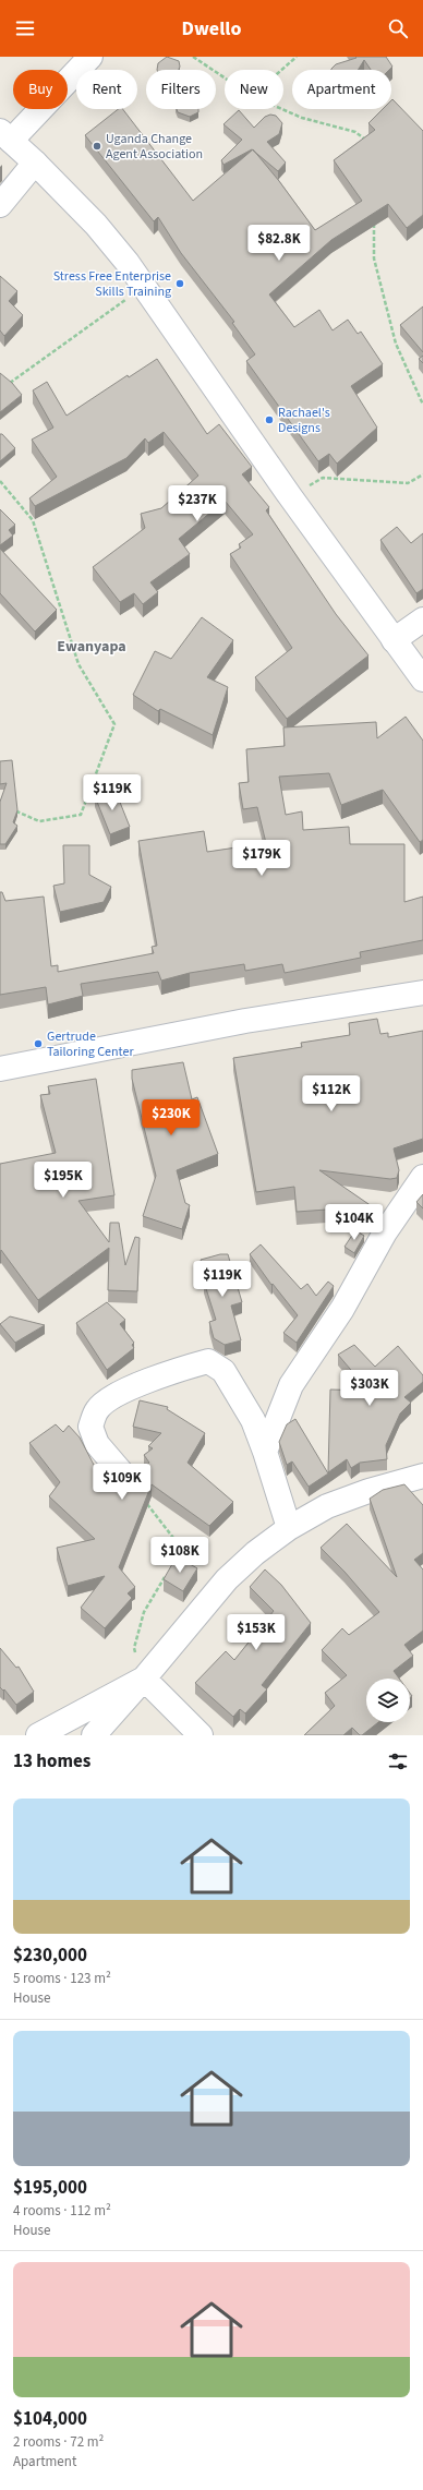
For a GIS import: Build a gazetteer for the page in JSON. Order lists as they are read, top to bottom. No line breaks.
{"districts":["Ewanyapa"],"places":["Uganda Change Agent Association","Stress Free Enterprise Skills Training","Rachael's Designs","Gertrude Tailoring Center"],"page":{"header":"Dwello","chip":["Buy","Rent","Filters","New","Apartment"],"price":["$82.8K","$237K","$119K","$179K","$112K","$230K","$195K","$104K","$119K","$303K","$109K","$108K","$153K"],"heading":"13 homes","list":[{"name":"$230,000","note":"5 rooms · 123 m² · House"},{"name":"$195,000","note":"4 rooms · 112 m² · House"},{"name":"$104,000","note":"2 rooms · 72 m² · Apartment"}]}}
